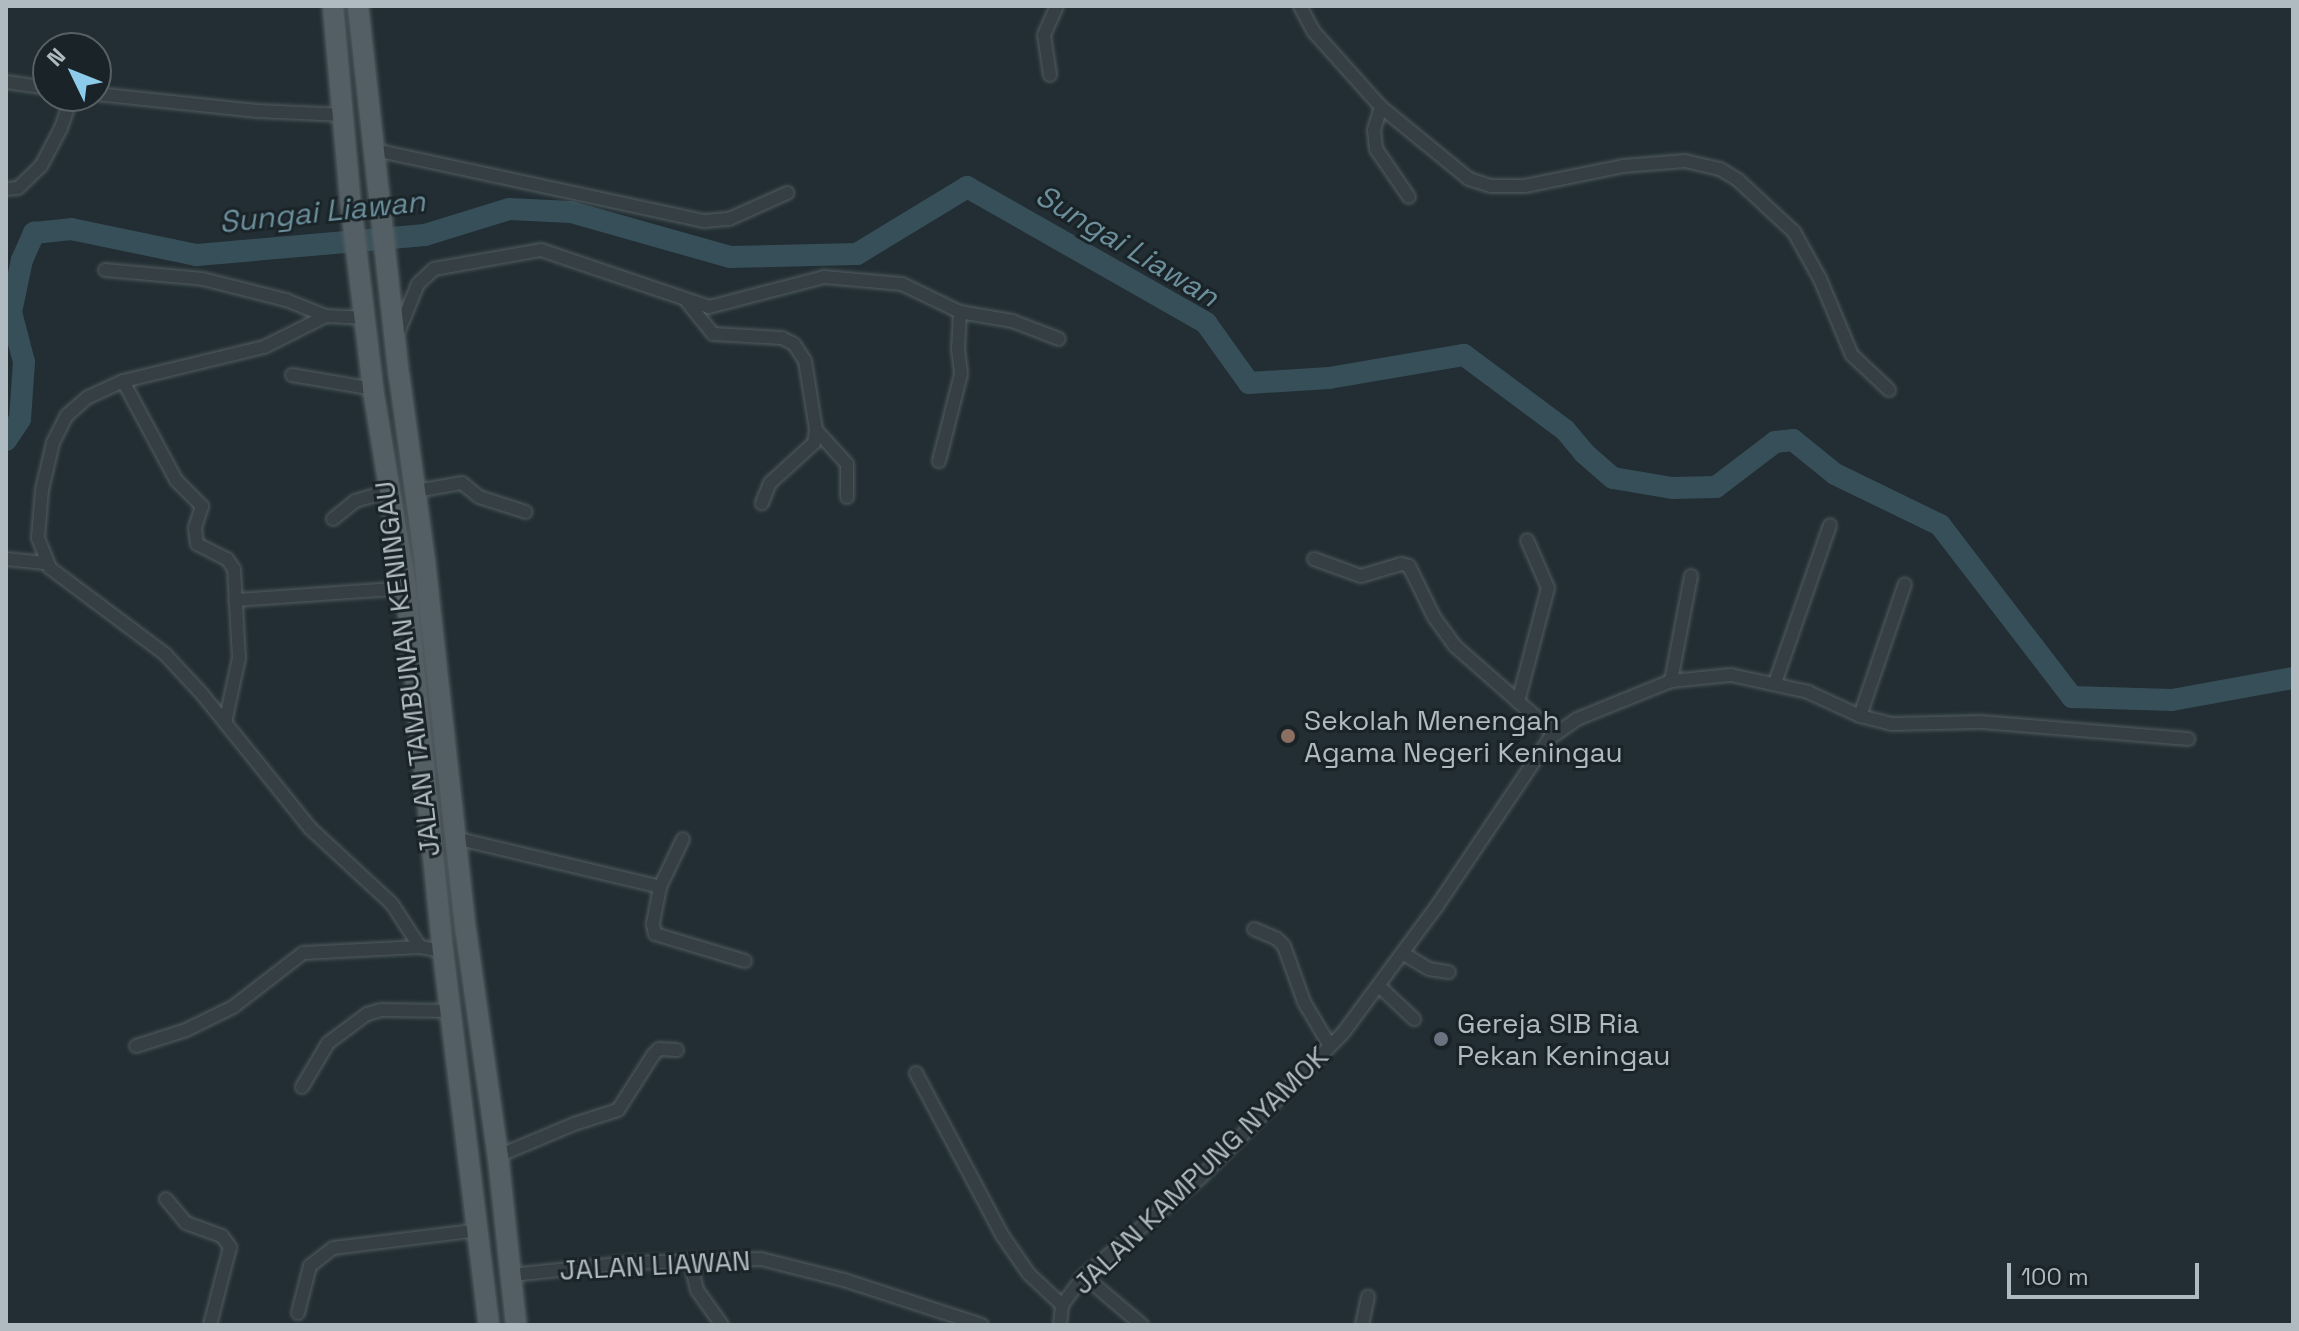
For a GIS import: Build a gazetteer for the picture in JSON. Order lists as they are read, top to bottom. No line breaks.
{"streets":{"main road":["JALAN TAMBUNAN KENINGAU"],"street":["JALAN KAMPUNG NYAMOK","JALAN LIAWAN"]},"crossings":[["JALAN TAMBUNAN KENINGAU","JALAN LIAWAN"]],"water":["Sungai Liawan"],"places":["Sekolah Menengah Agama Negeri Keningau","Gereja SIB Ria Pekan Keningau"],"scale_bar":"100 m","north":"top left"}
